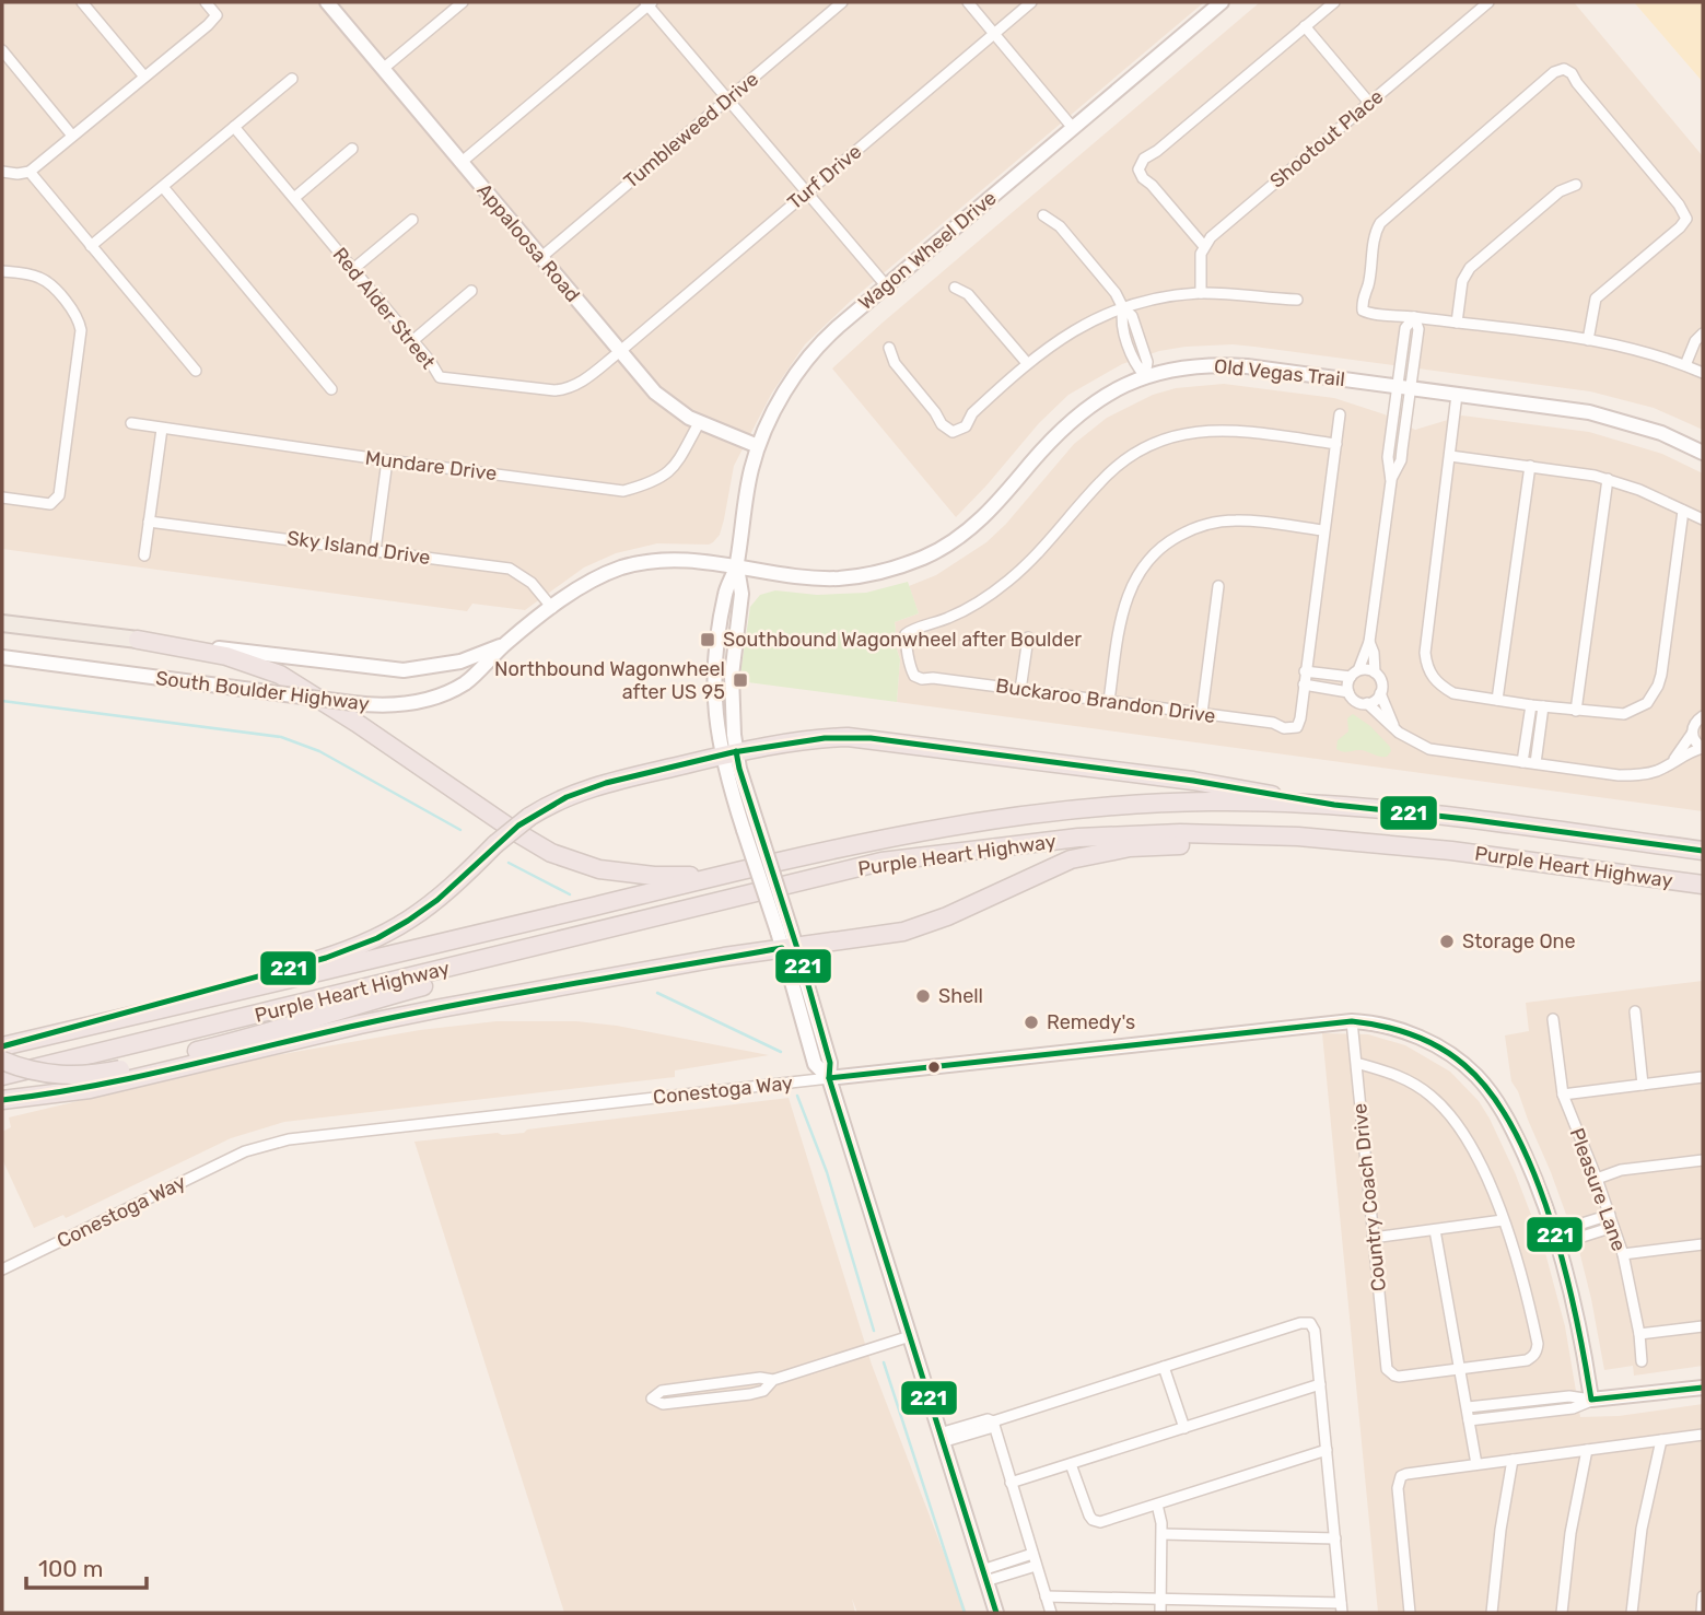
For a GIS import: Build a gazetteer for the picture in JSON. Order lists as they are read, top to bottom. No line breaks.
{"streets":{"highway":["Purple Heart Highway"],"main road":["South Boulder Highway"],"street":["Tumbleweed Drive","Shootout Place","Turf Drive","Appaloosa Road","Wagon Wheel Drive","Red Alder Street","Old Vegas Trail","Mundare Drive","Sky Island Drive","Buckaroo Brandon Drive","Conestoga Way","Pleasure Lane","Country Coach Drive"]},"crossings":[["Tumbleweed Drive","Appaloosa Road"],["Turf Drive","Appaloosa Road"],["Turf Drive","Red Alder Street"],["Appaloosa Road","Wagon Wheel Drive"],["Appaloosa Road","Red Alder Street"],["Appaloosa Road","Mundare Drive"],["Wagon Wheel Drive","Old Vegas Trail"],["Wagon Wheel Drive","South Boulder Highway"],["Wagon Wheel Drive","Conestoga Way"],["Old Vegas Trail","South Boulder Highway"],["Sky Island Drive","South Boulder Highway"],["Conestoga Way","Country Coach Drive"]],"places":{"transit":["Southbound Wagonwheel after Boulder","Northbound Wagonwheel after US 95"],"other":["Storage One","Shell","Remedy's"]},"lines":["transit line 221"],"scale_bar":"100 m"}
